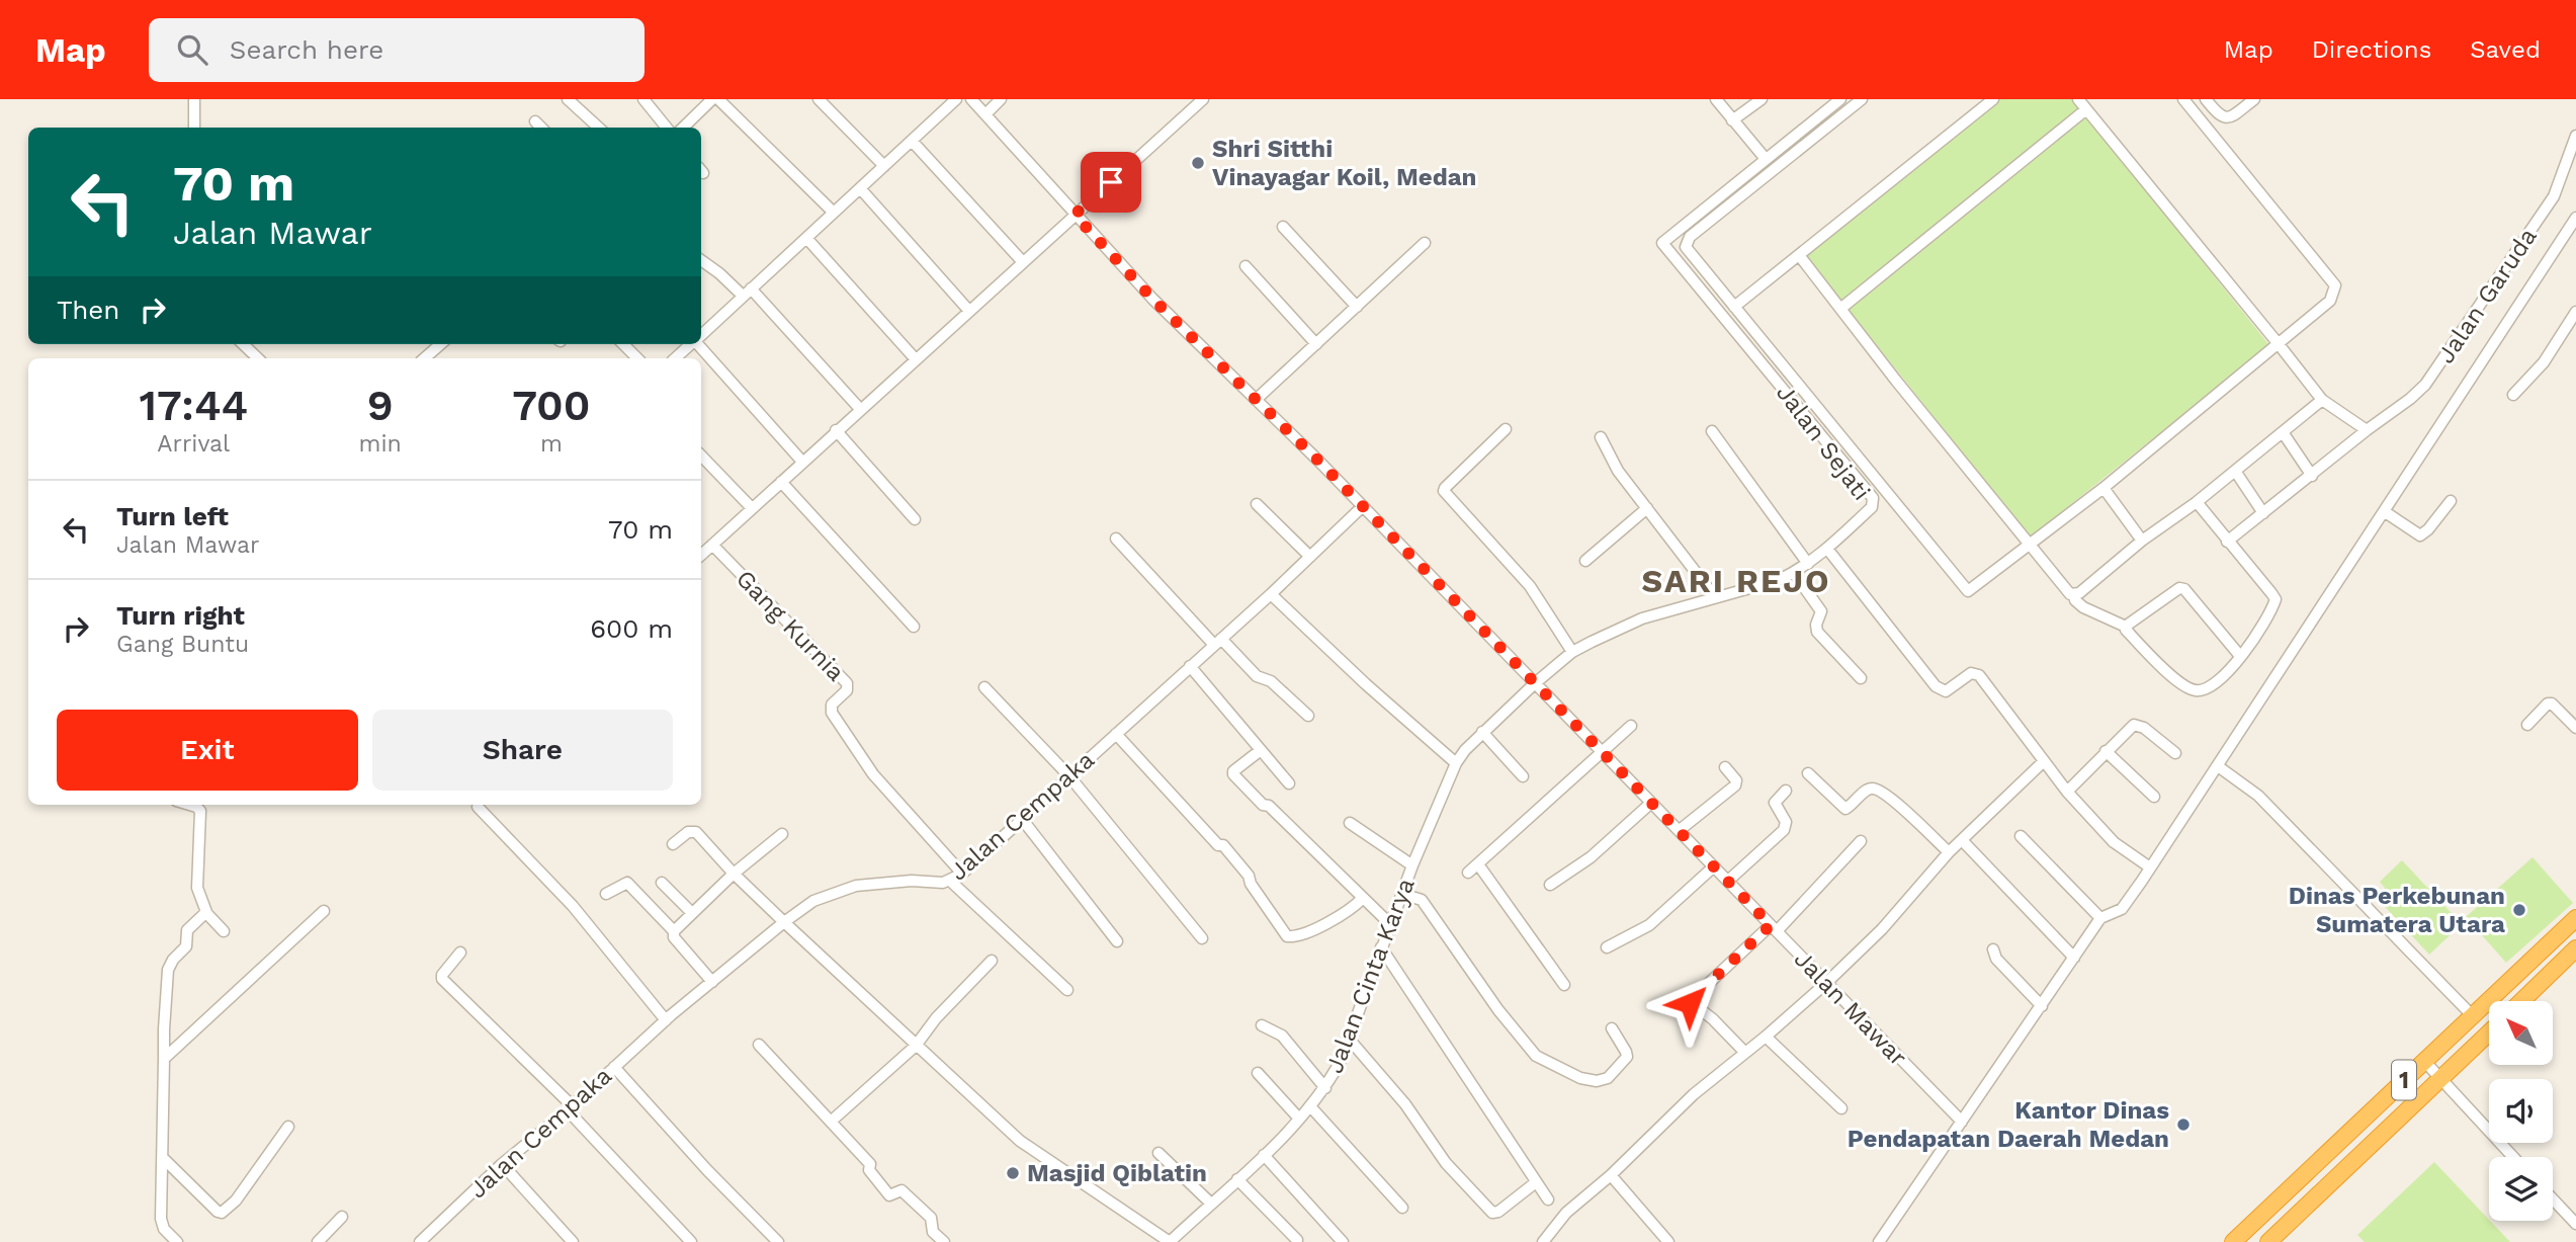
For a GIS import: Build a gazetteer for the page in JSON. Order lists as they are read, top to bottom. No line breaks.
{"streets":{"highway":["1"],"street":["Jalan Garuda","Jalan Sejati","Gang Kurnia","Jalan Cempaka","Jalan Cinta Karya","Jalan Mawar"]},"crossings":[["Jalan Sejati","Jalan Cinta Karya"],["Jalan Sejati","Jalan Mawar"],["Gang Kurnia","Jalan Cempaka"],["Jalan Cempaka","Jalan Mawar"],["Jalan Cinta Karya","Jalan Mawar"]],"districts":["SARI REJO"],"places":["Shri Sitthi Vinayagar Koil, Medan","Dinas Perkebunan Sumatera Utara","Kantor Dinas Pendapatan Daerah Medan","Masjid Qiblatin"],"north":"top left","page":{"header":"Map","search":"Search here","nav":["Map","Directions","Saved"],"turn":["70 m","Jalan Mawar"],"then":"Then","eta":["17:44","Arrival","9","min","700","m"],"list":[{"name":"Turn left","note":"Jalan Mawar","value":"70 m"},{"name":"Turn right","note":"Gang Buntu","value":"600 m"}],"buttons":["Exit","Share"]}}
